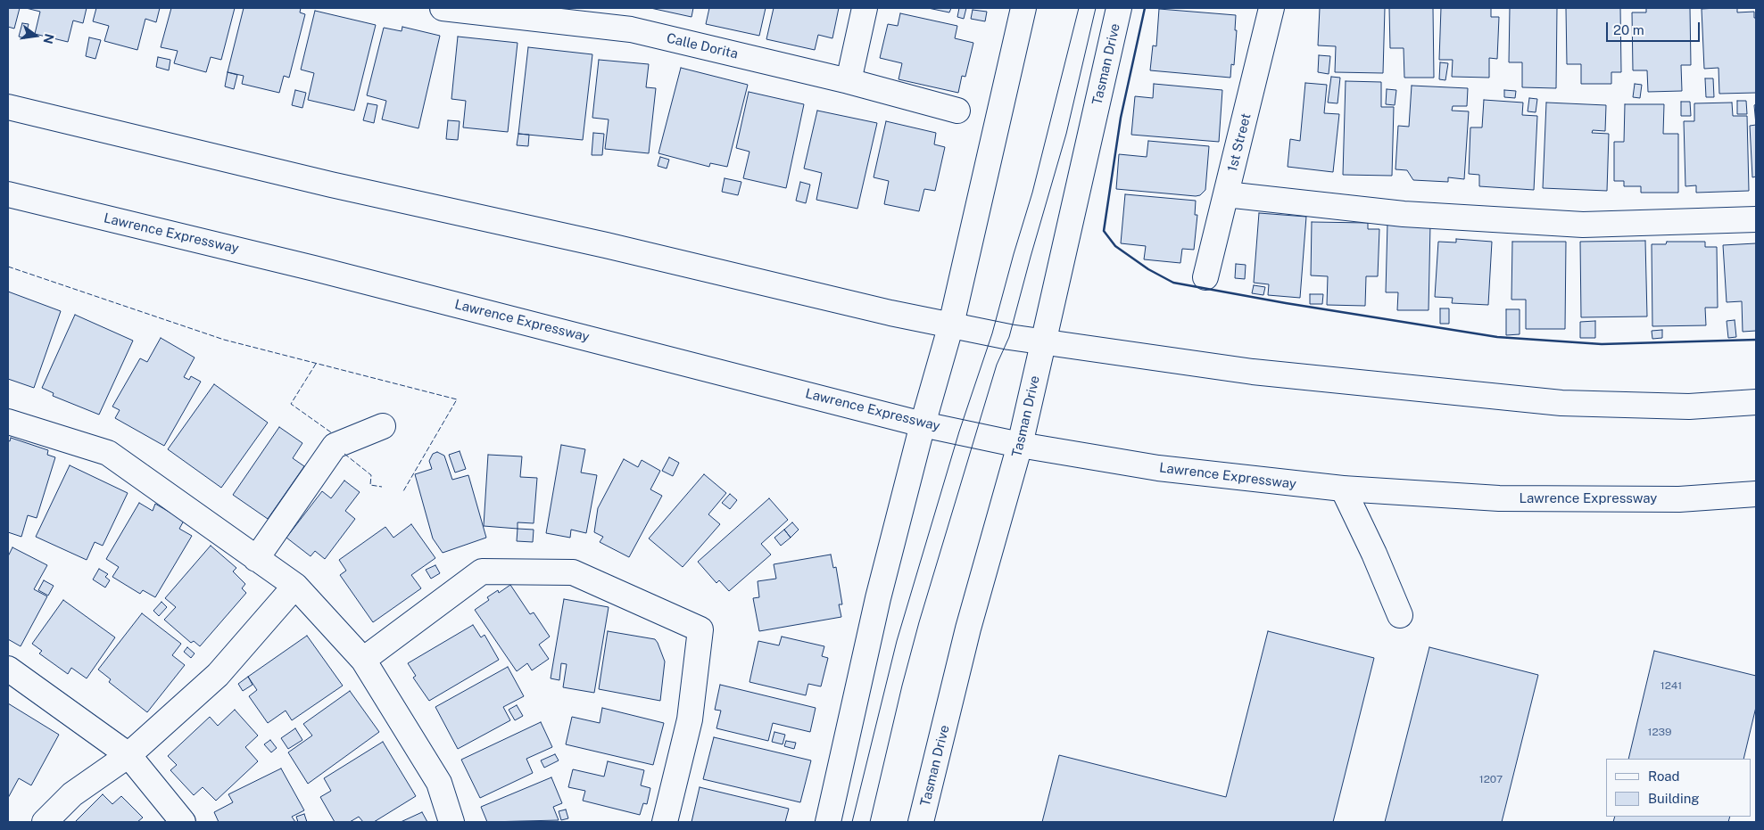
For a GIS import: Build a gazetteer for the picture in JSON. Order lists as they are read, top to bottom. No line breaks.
{"streets":{"main road":["Calle Dorita","Tasman Drive","1st Street","Lawrence Expressway"]},"crossings":[["Tasman Drive","Lawrence Expressway"]],"house_numbers":["1241","1239","1207"],"legend":["Road","Building"],"scale_bar":"20 m","north":"right"}
